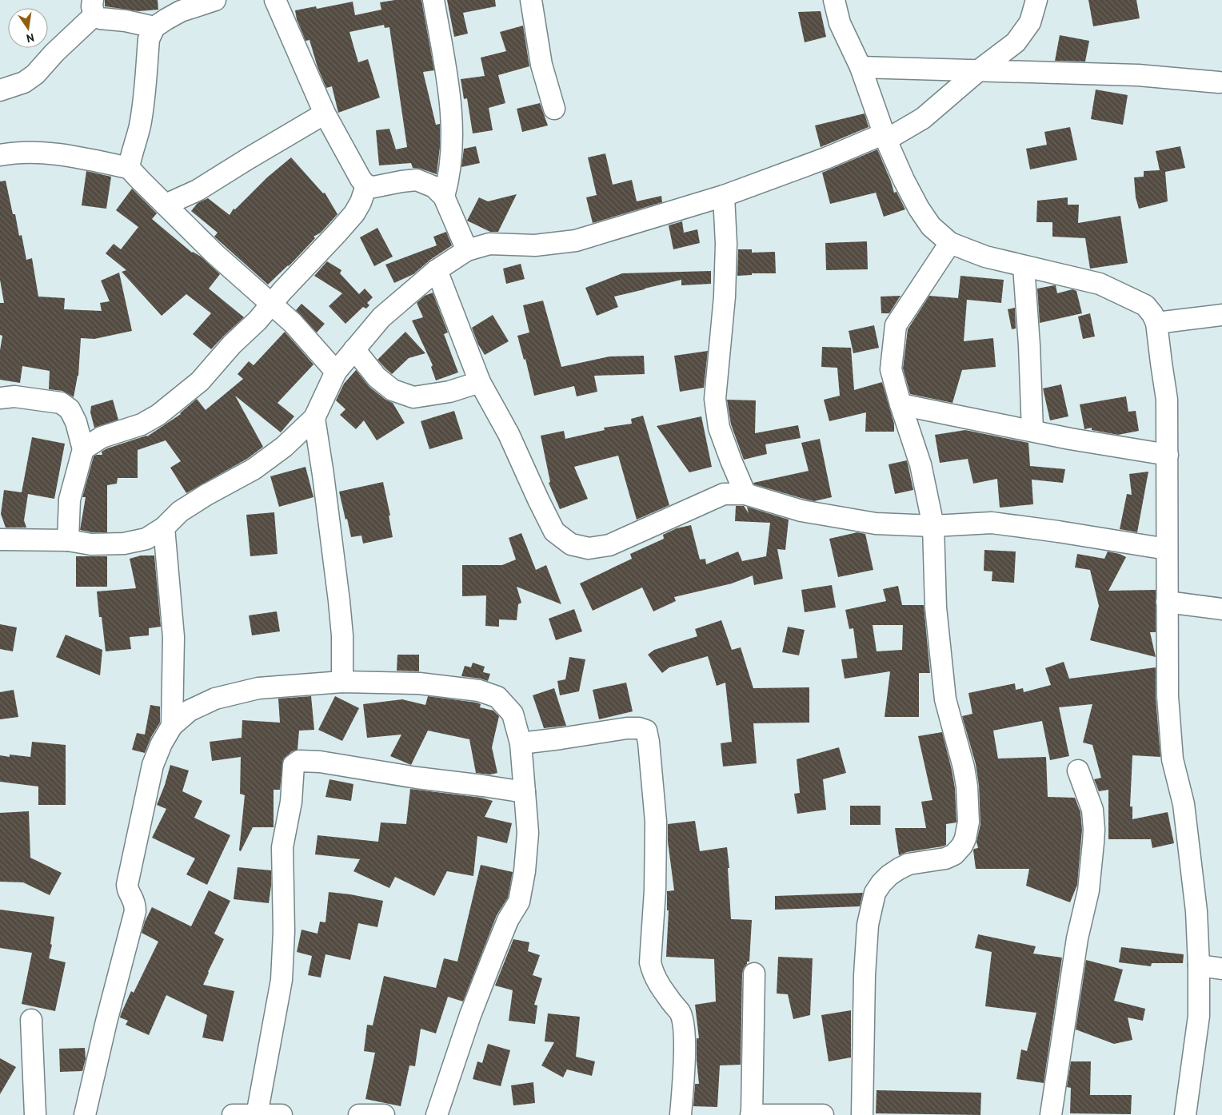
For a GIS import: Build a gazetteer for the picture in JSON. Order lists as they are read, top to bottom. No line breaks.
{"north":"bottom"}
